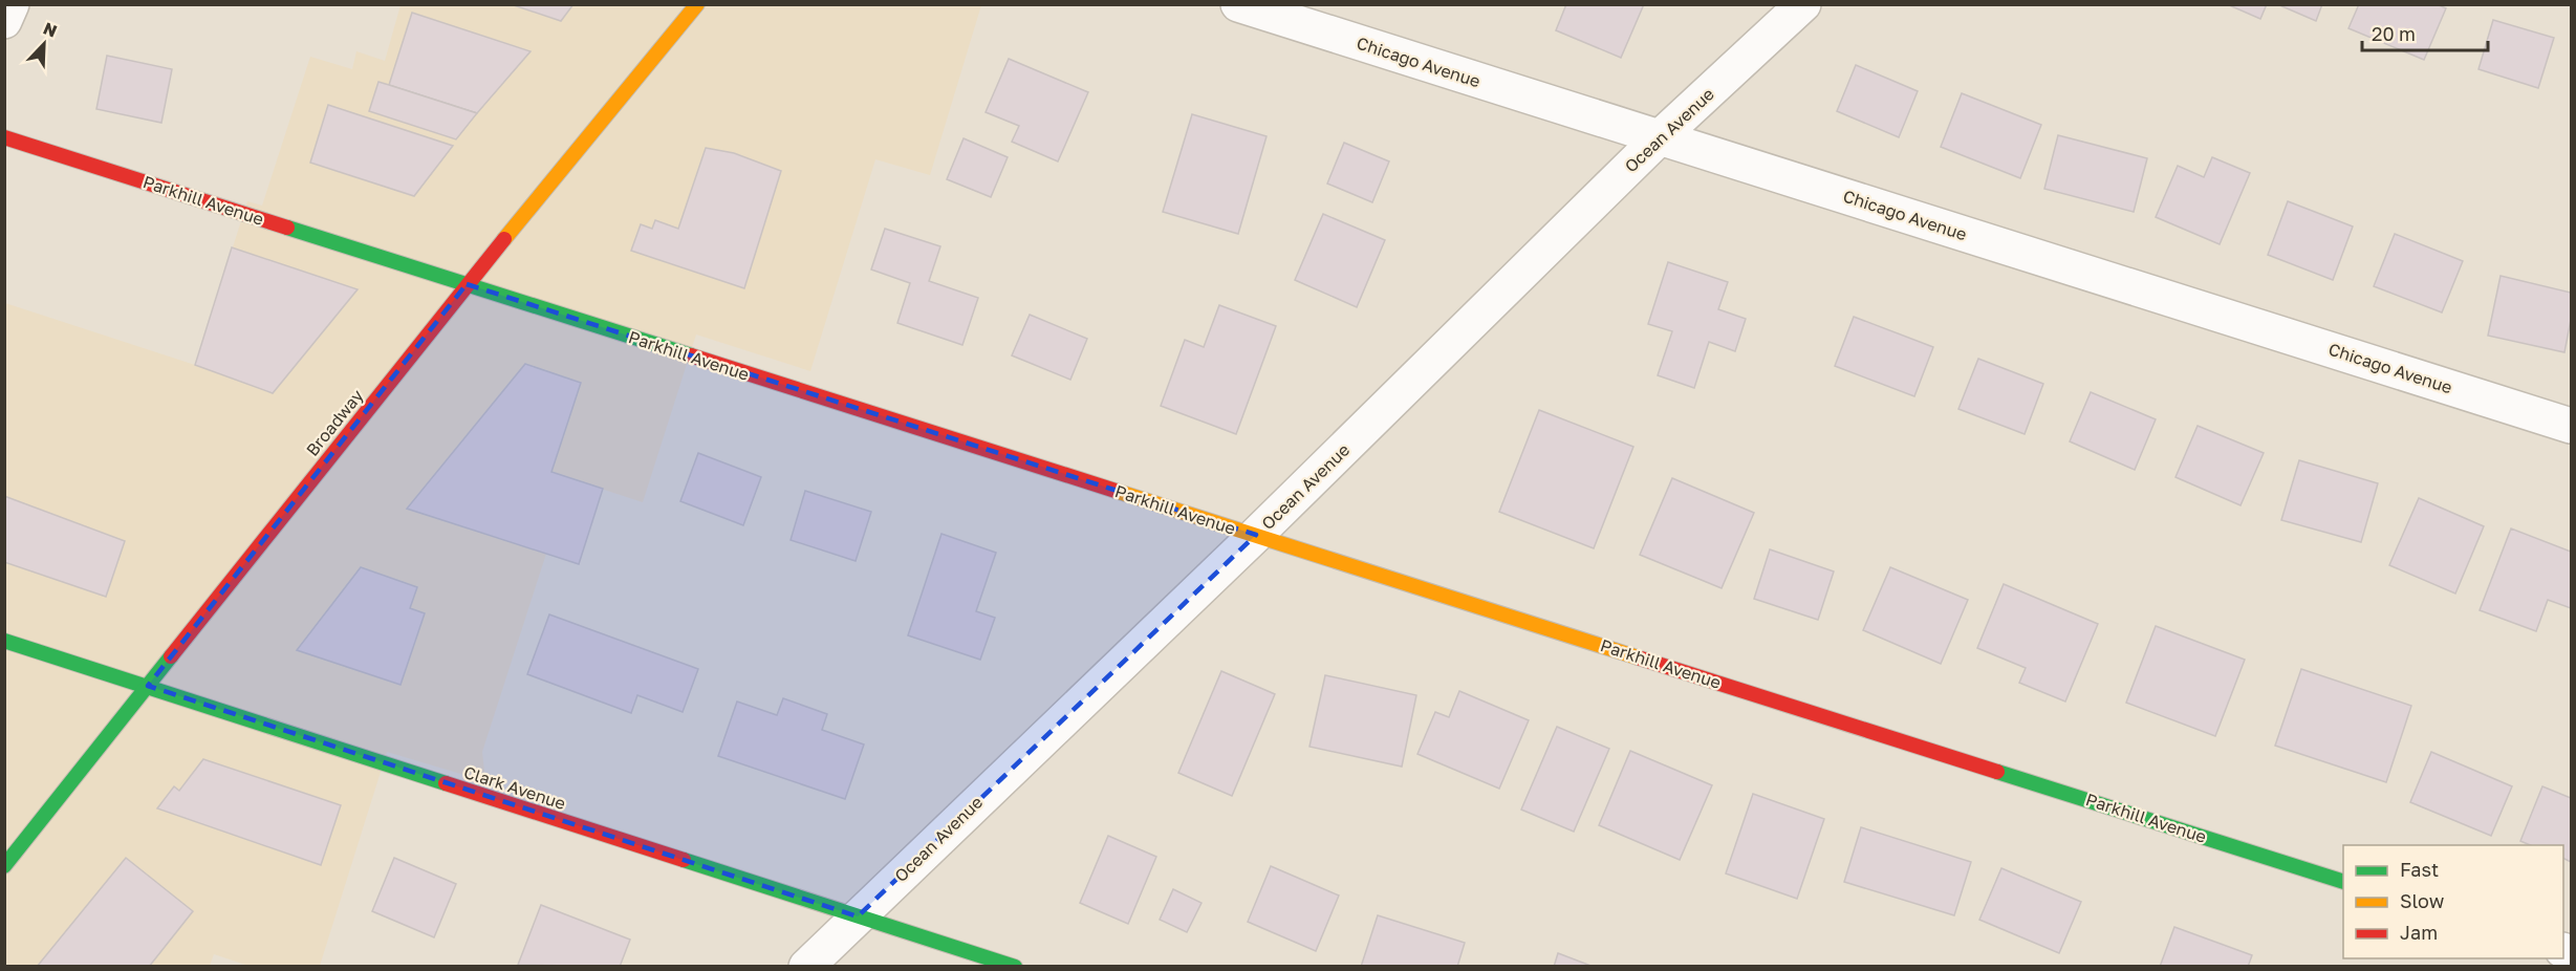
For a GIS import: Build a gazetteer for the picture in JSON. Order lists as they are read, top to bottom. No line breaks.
{"streets":{"street":["Chicago Avenue","Ocean Avenue","Parkhill Avenue","Broadway","Clark Avenue"]},"crossings":[["Chicago Avenue","Ocean Avenue"],["Ocean Avenue","Parkhill Avenue"],["Ocean Avenue","Clark Avenue"],["Parkhill Avenue","Broadway"],["Broadway","Clark Avenue"]],"legend":["Fast","Slow","Jam"],"scale_bar":"20 m","north":"top right"}
